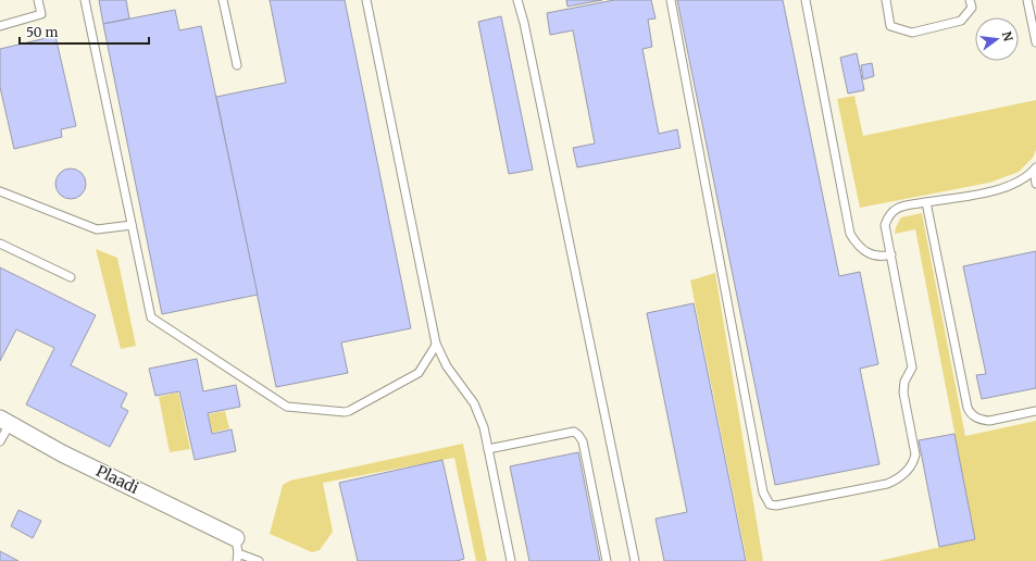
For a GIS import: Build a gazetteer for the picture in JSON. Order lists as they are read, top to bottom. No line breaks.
{"streets":{"street":["Plaadi"]},"scale_bar":"50 m","north":"right"}
